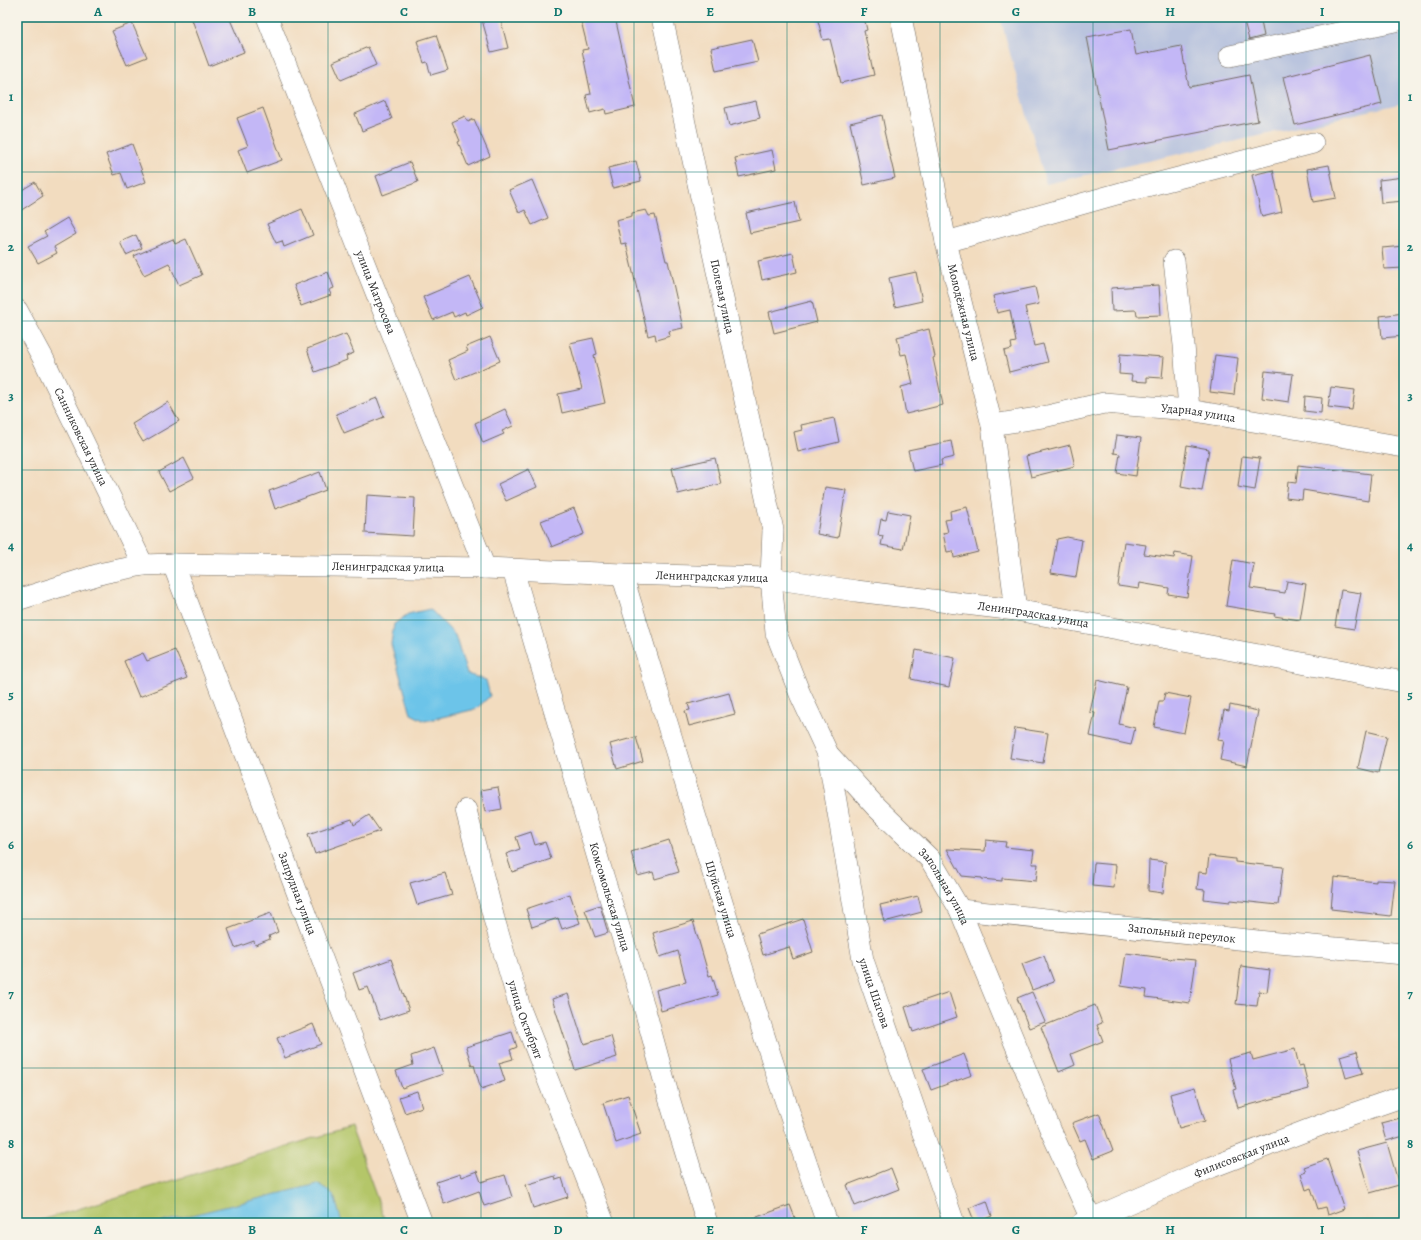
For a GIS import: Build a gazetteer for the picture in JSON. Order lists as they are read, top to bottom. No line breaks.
{"streets":{"street":["улица Матросова","Полевая улица","Молодёжная улица","Ударная улица","Санниковская улица","Ленинградская улица","Запольная улица","Запрудная улица","Комсомольская улица","Шуйская улица","Запольный переулок","улица Шагова","улица Октябрят","Филисовская улица"]},"crossings":[["улица Матросова","Ленинградская улица"],["Полевая улица","Ленинградская улица"],["Полевая улица","Запольная улица"],["Молодёжная улица","Ударная улица"],["Молодёжная улица","Ленинградская улица"],["Санниковская улица","Ленинградская улица"],["Ленинградская улица","Запольная улица"],["Ленинградская улица","Запрудная улица"],["Ленинградская улица","Комсомольская улица"],["Ленинградская улица","Шуйская улица"],["Запольная улица","Запольный переулок"],["Запольная улица","улица Шагова"],["Запольная улица","Филисовская улица"]],"grid":{"columns":["A","B","C","D","E","F","G","H","I"],"rows":["1","2","3","4","5","6","7","8"]}}
